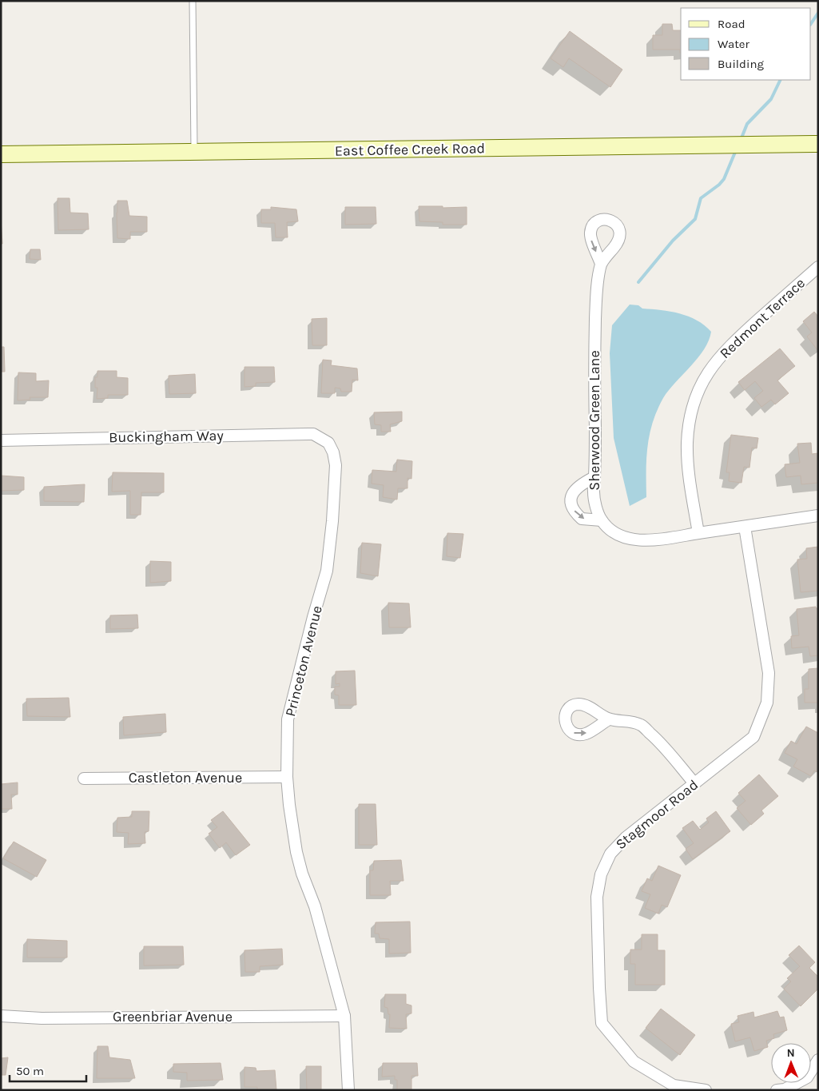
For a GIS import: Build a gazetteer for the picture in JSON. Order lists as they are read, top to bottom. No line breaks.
{"streets":{"street":["East Coffee Creek Road","Redmont Terrace","Sherwood Green Lane","Buckingham Way","Princeton Avenue","Castleton Avenue","Stagmoor Road","Greenbriar Avenue"]},"crossings":[["Redmont Terrace","Sherwood Green Lane"],["Buckingham Way","Princeton Avenue"],["Princeton Avenue","Castleton Avenue"],["Princeton Avenue","Greenbriar Avenue"]],"legend":["Road","Water","Building"],"scale_bar":"50 m","north":"top"}
